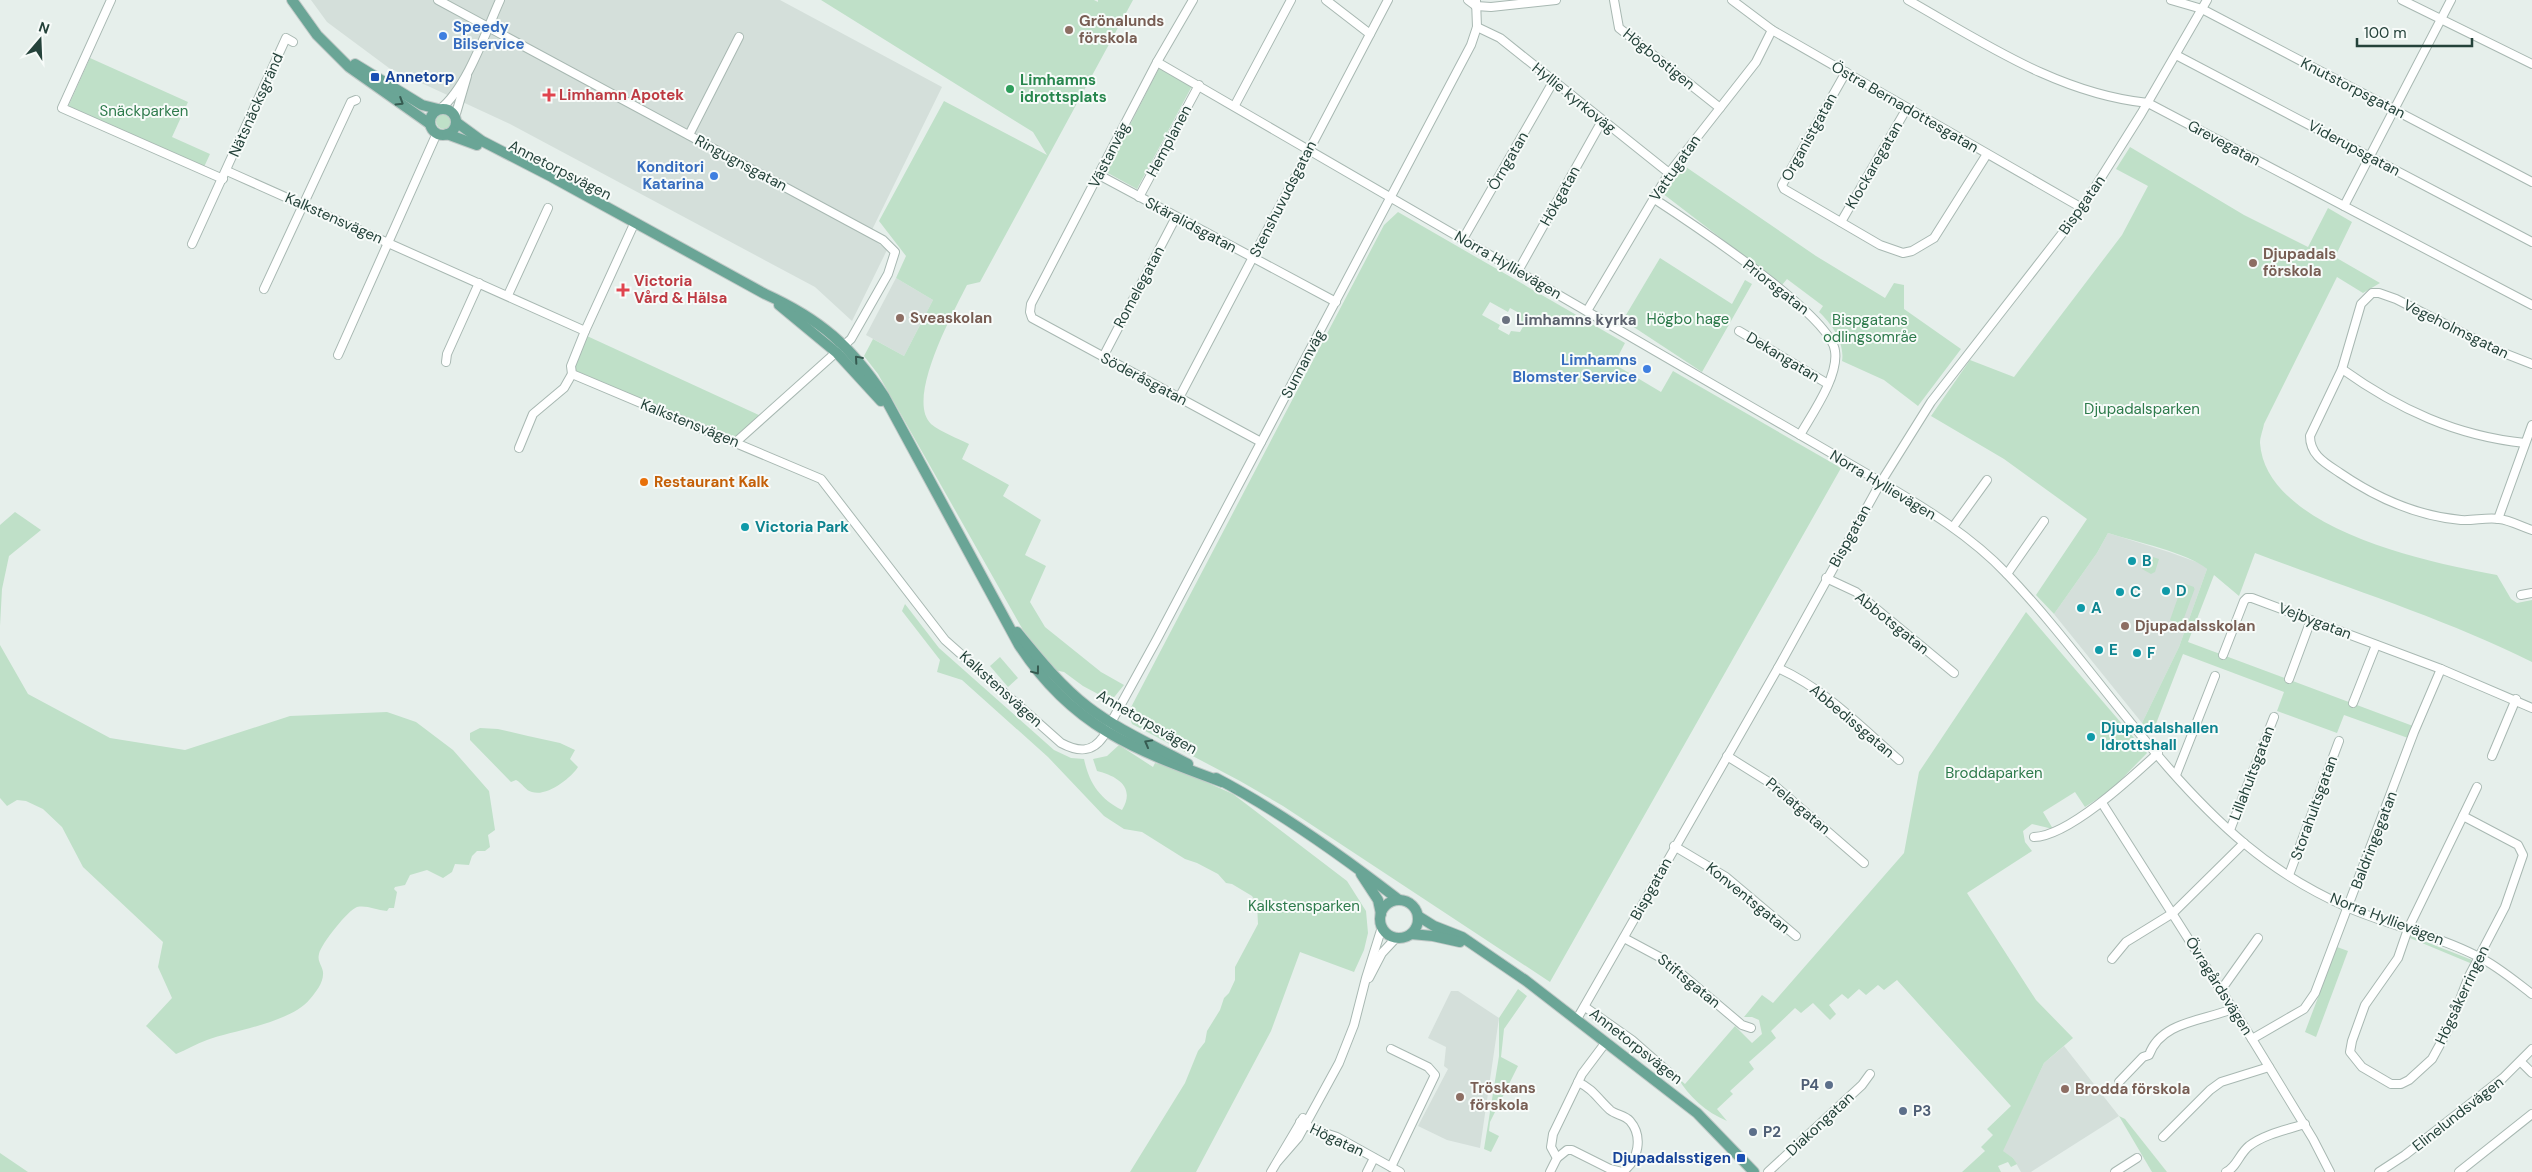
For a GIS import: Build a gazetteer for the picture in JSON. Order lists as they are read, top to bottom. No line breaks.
{"streets":{"main road":["Annetorpsvägen"],"street":["Högbostigen","Knutstorpsgatan","Hyllie kyrkoväg","Nätsnäcksgränd","Östra Bernadottesgatan","Organistgatan","Hemplanen","Grevegatan","Viderupsgatan","Västanväg","Örngatan","Ringugnsgatan","Klockaregatan","Vattugatan","Hökgatan","Stenshuvudsgatan","Bispgatan","Kalkstensvägen","Skäralidsgatan","Norra Hyllievägen","Romelegatan","Priorsgatan","Vegeholmsgatan","Dekangatan","Sunnanväg","Söderåsgatan","Vejbygatan","Abbotsgatan","Abbedissgatan","Lillahultsgatan","Prelatgatan","Storahultsgatan","Baldringegatan","Konventsgatan","Stiftsgatan","Övragårdsvägen","Högsåkerringen","Elinelundsvägen","Diakongatan","Högatan"]},"crossings":[["Högbostigen","Vattugatan"],["Knutstorpsgatan","Bispgatan"],["Hyllie kyrkoväg","Örngatan"],["Hyllie kyrkoväg","Vattugatan"],["Hyllie kyrkoväg","Hökgatan"],["Hyllie kyrkoväg","Sunnanväg"],["Nätsnäcksgränd","Kalkstensvägen"],["Östra Bernadottesgatan","Organistgatan"],["Östra Bernadottesgatan","Klockaregatan"],["Östra Bernadottesgatan","Vattugatan"],["Östra Bernadottesgatan","Bispgatan"],["Organistgatan","Klockaregatan"],["Hemplanen","Skäralidsgatan"],["Hemplanen","Norra Hyllievägen"],["Grevegatan","Bispgatan"],["Viderupsgatan","Bispgatan"],["Västanväg","Skäralidsgatan"],["Västanväg","Norra Hyllievägen"],["Västanväg","Söderåsgatan"],["Örngatan","Norra Hyllievägen"],["Ringugnsgatan","Annetorpsvägen"],["Vattugatan","Norra Hyllievägen"],["Vattugatan","Priorsgatan"],["Annetorpsvägen","Bispgatan"],["Annetorpsvägen","Kalkstensvägen"],["Annetorpsvägen","Sunnanväg"],["Hökgatan","Norra Hyllievägen"],["Stenshuvudsgatan","Skäralidsgatan"],["Stenshuvudsgatan","Norra Hyllievägen"],["Stenshuvudsgatan","Söderåsgatan"],["Bispgatan","Norra Hyllievägen"],["Bispgatan","Abbotsgatan"],["Bispgatan","Abbedissgatan"],["Bispgatan","Prelatgatan"],["Bispgatan","Konventsgatan"],["Bispgatan","Stiftsgatan"],["Kalkstensvägen","Sunnanväg"],["Skäralidsgatan","Romelegatan"],["Skäralidsgatan","Sunnanväg"],["Norra Hyllievägen","Priorsgatan"],["Norra Hyllievägen","Sunnanväg"],["Norra Hyllievägen","Lillahultsgatan"],["Norra Hyllievägen","Storahultsgatan"],["Norra Hyllievägen","Baldringegatan"],["Norra Hyllievägen","Högsåkerringen"],["Romelegatan","Söderåsgatan"],["Priorsgatan","Dekangatan"],["Sunnanväg","Söderåsgatan"],["Vejbygatan","Baldringegatan"],["Baldringegatan","Övragårdsvägen"]],"parks":["Snäckparken","Högbo hage","Bispgatans odlingsområe","Djupadalsparken","Broddaparken","Kalkstensparken"],"places":{"other":["Grönalunds förskola","Speedy Bilservice","Limhamns idrottsplats","Konditori Katarina","Djupadals förskola","Sveaskolan","Limhamns kyrka","Limhamns Blomster Service","Restaurant Kalk","Victoria Park","B","D","C","A","Djupadalsskolan","E","F","Djupadalshallen Idrottshall","P4","Brodda förskola","Tröskans förskola","P3","P2"],"transit":["Annetorp","Djupadalsstigen"],"health":["Limhamn Apotek","Victoria Vård & Hälsa"]},"scale_bar":"100 m","north":"top"}
